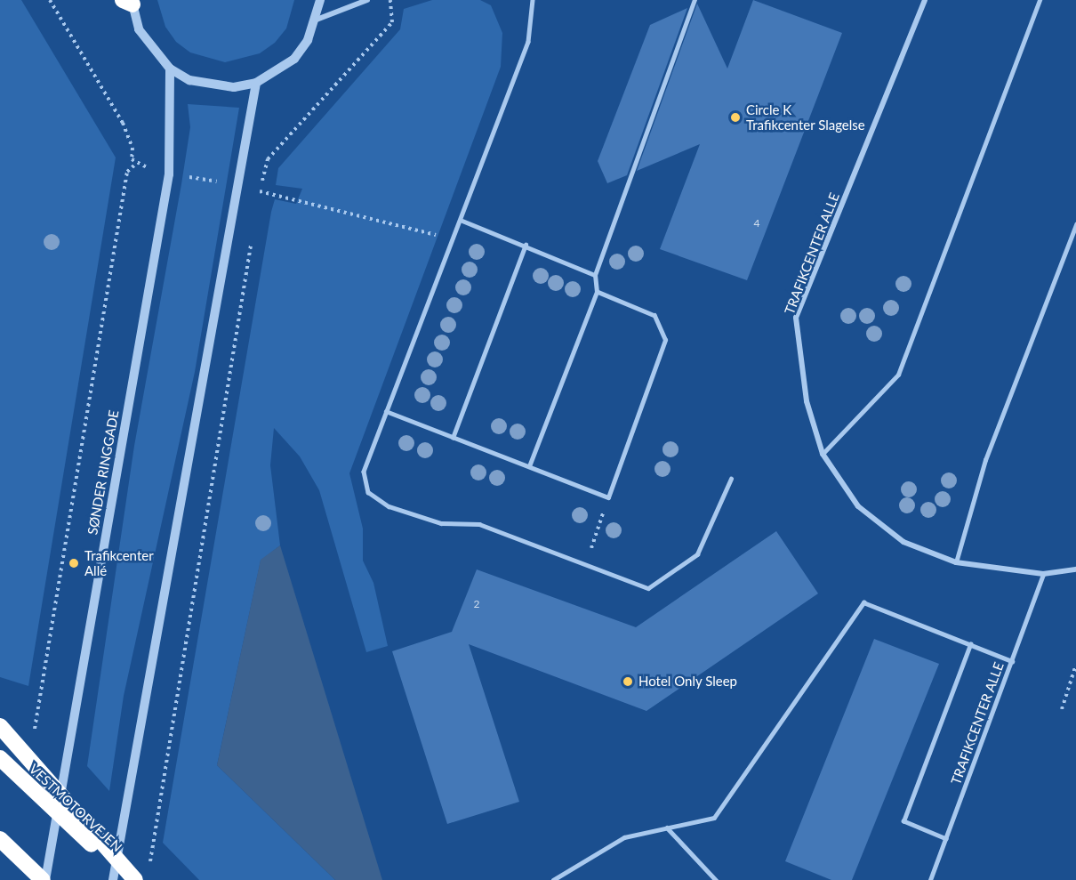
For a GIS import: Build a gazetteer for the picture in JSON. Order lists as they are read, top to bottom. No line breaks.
{"streets":{"highway":["VESTMOTORVEJEN"],"street":["TRAFIKCENTER ALLE","SØNDER RINGGADE"]},"places":["Circle K Trafikcenter Slagelse","Trafikcenter Allé","Hotel Only Sleep"],"house_numbers":["4","2"]}
